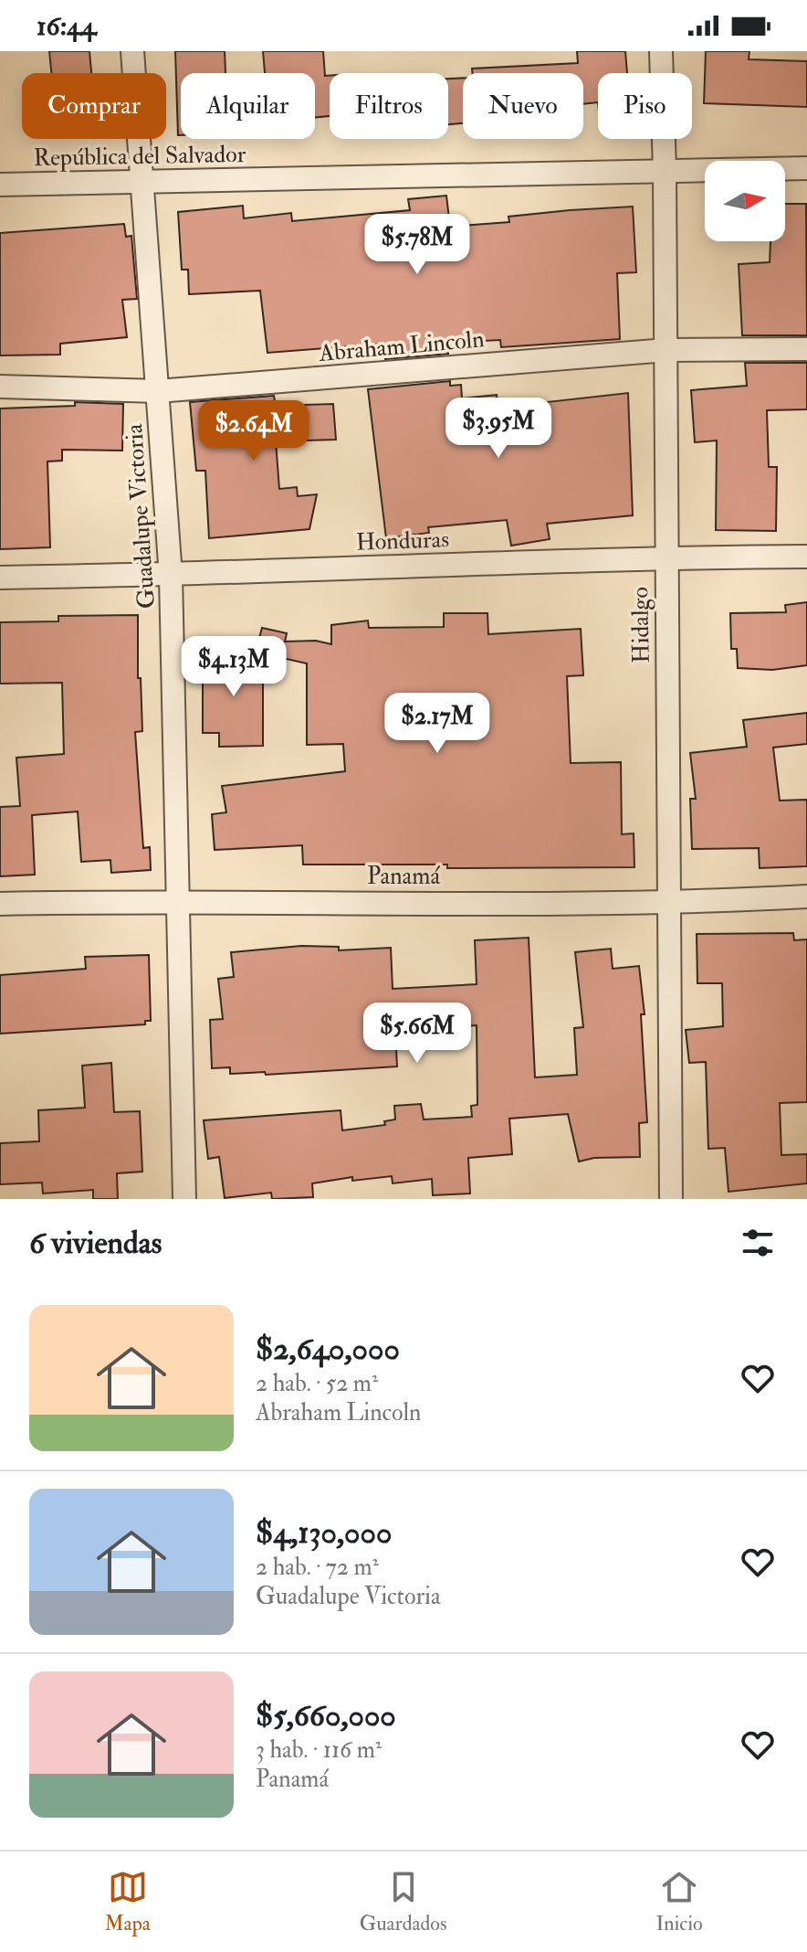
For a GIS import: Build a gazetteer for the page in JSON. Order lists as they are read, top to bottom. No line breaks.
{"streets":{"street":["República del Salvador","Abraham Lincoln","Guadalupe Victoria","Honduras","Hidalgo","Panamá"]},"crossings":[["República del Salvador","Guadalupe Victoria"],["República del Salvador","Hidalgo"],["Abraham Lincoln","Guadalupe Victoria"],["Abraham Lincoln","Hidalgo"],["Guadalupe Victoria","Honduras"],["Guadalupe Victoria","Panamá"],["Honduras","Hidalgo"],["Hidalgo","Panamá"]],"north":"right","page":{"status":"16:44","chip":["Comprar","Alquilar","Filtros","Nuevo","Piso"],"price":["$5.78M","$3.95M","$2.64M","$4.13M","$2.17M","$5.66M"],"heading":"6 viviendas","list":[{"name":"$2,640,000","note":"2 hab. · 52 m² · Abraham Lincoln"},{"name":"$4,130,000","note":"2 hab. · 72 m² · Guadalupe Victoria"},{"name":"$5,660,000","note":"3 hab. · 116 m² · Panamá"}],"tabs":["Mapa","Guardados","Inicio"]}}
